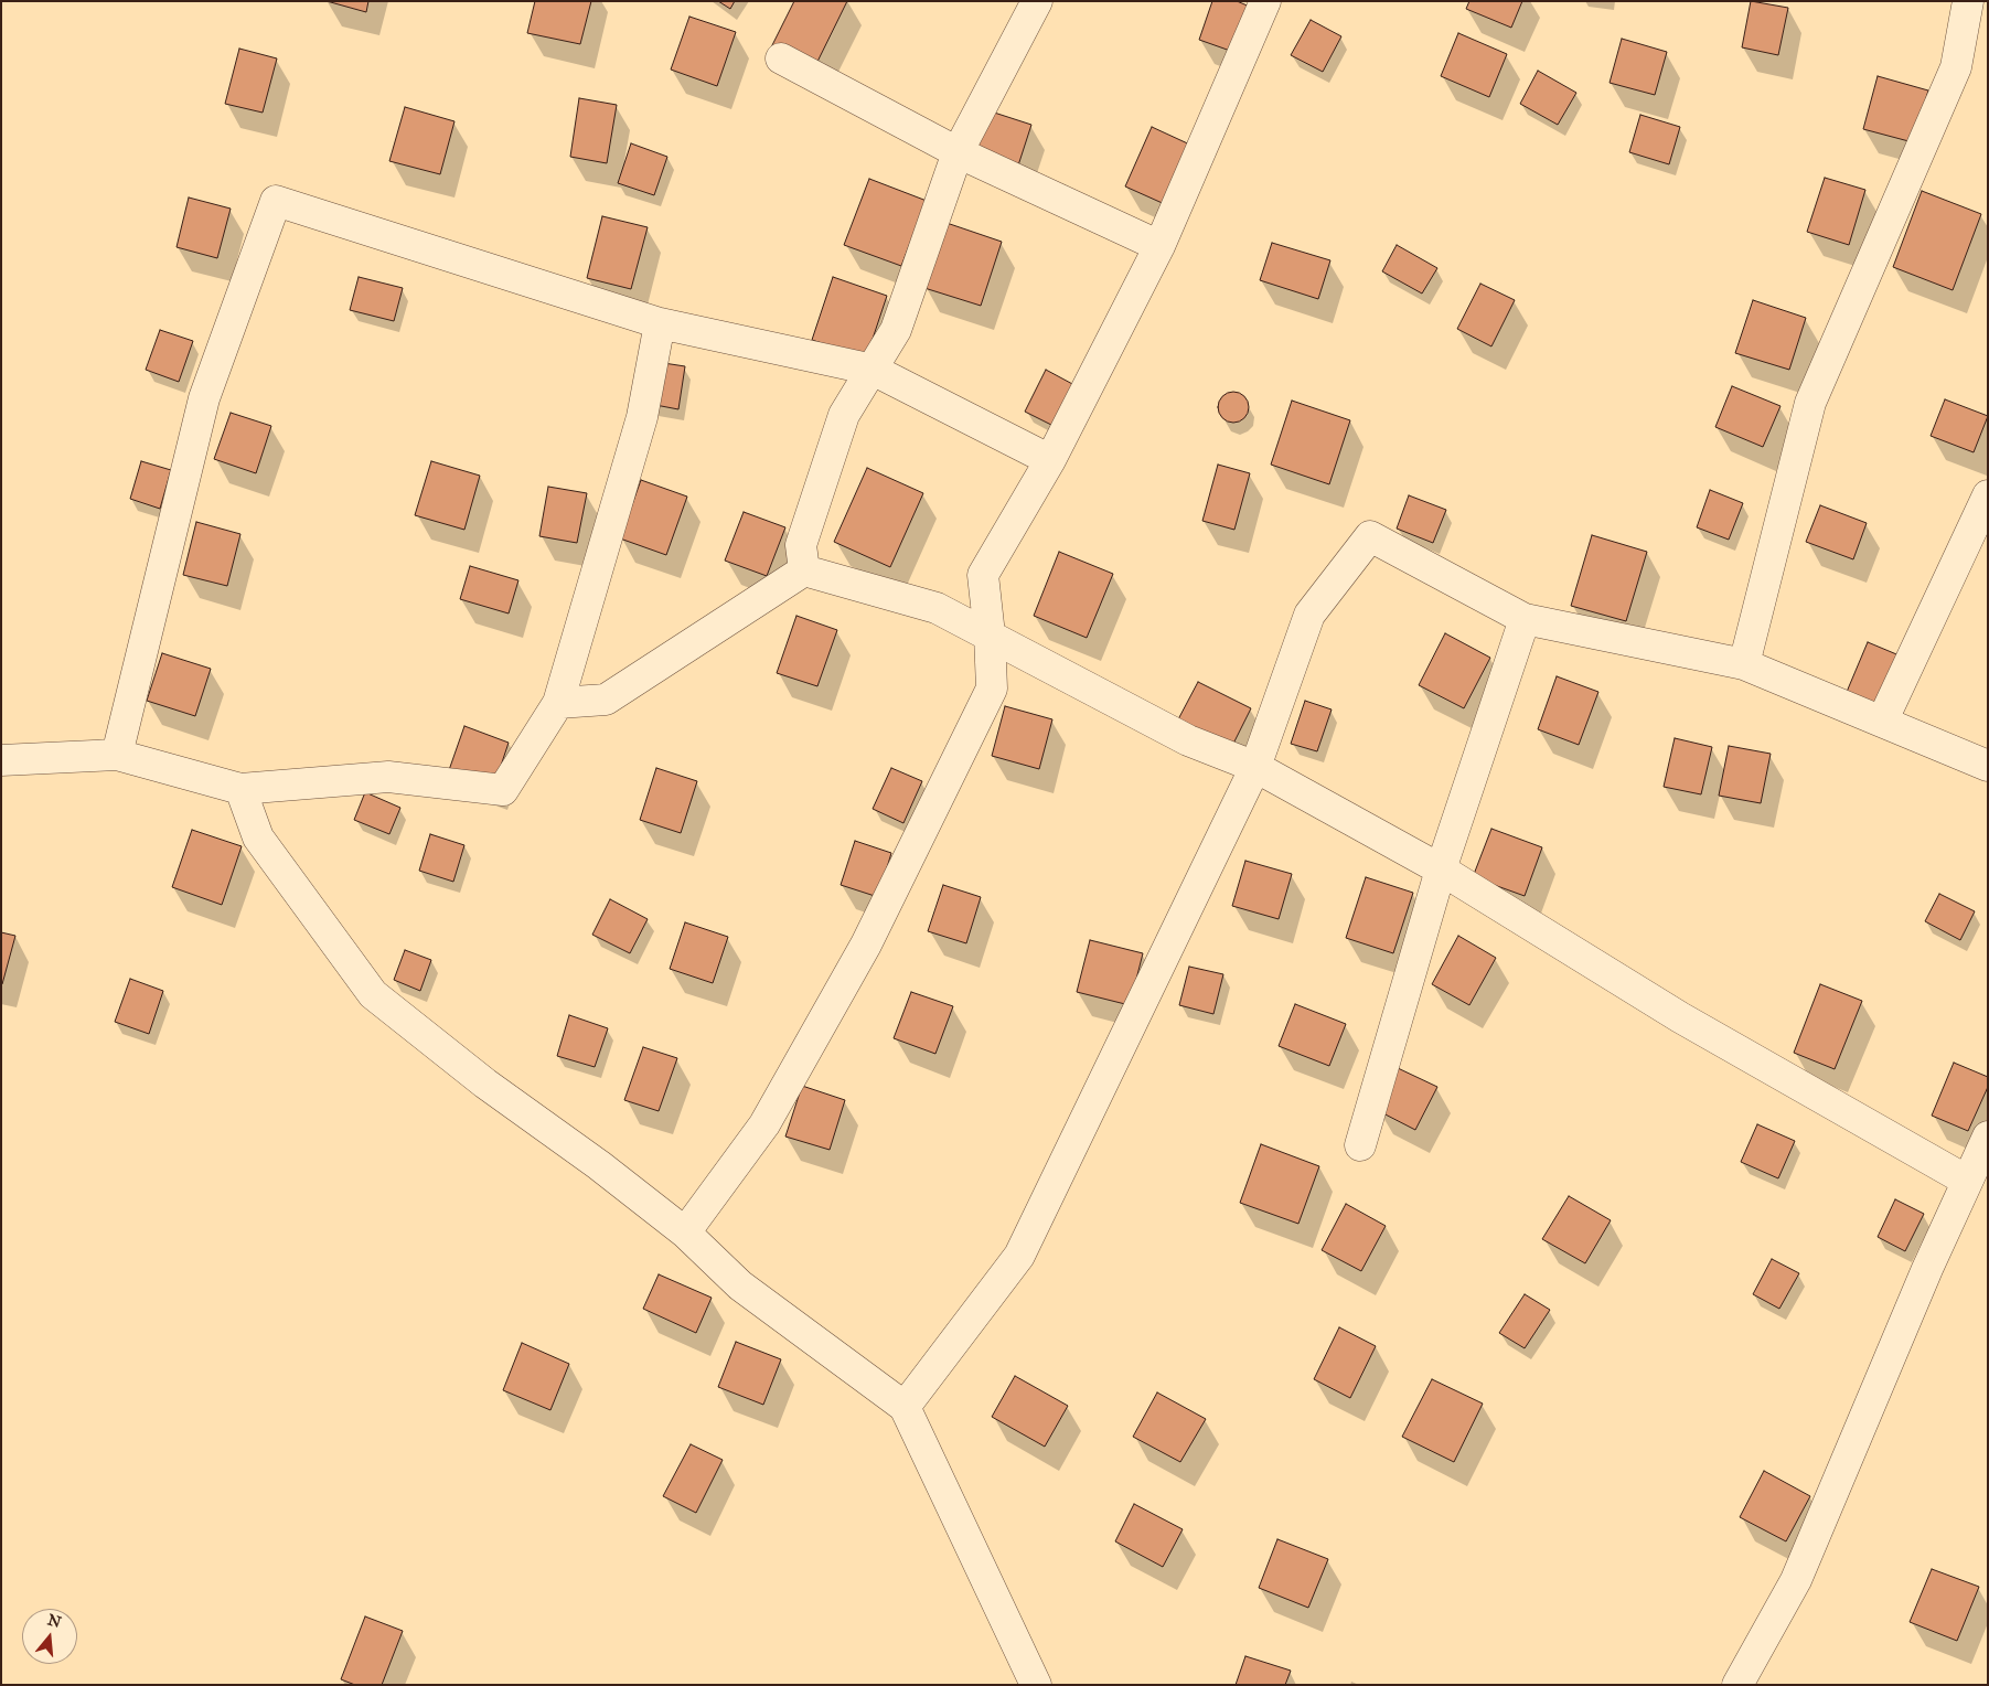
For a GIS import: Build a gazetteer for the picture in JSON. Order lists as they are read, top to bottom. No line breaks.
{"north":"top"}
